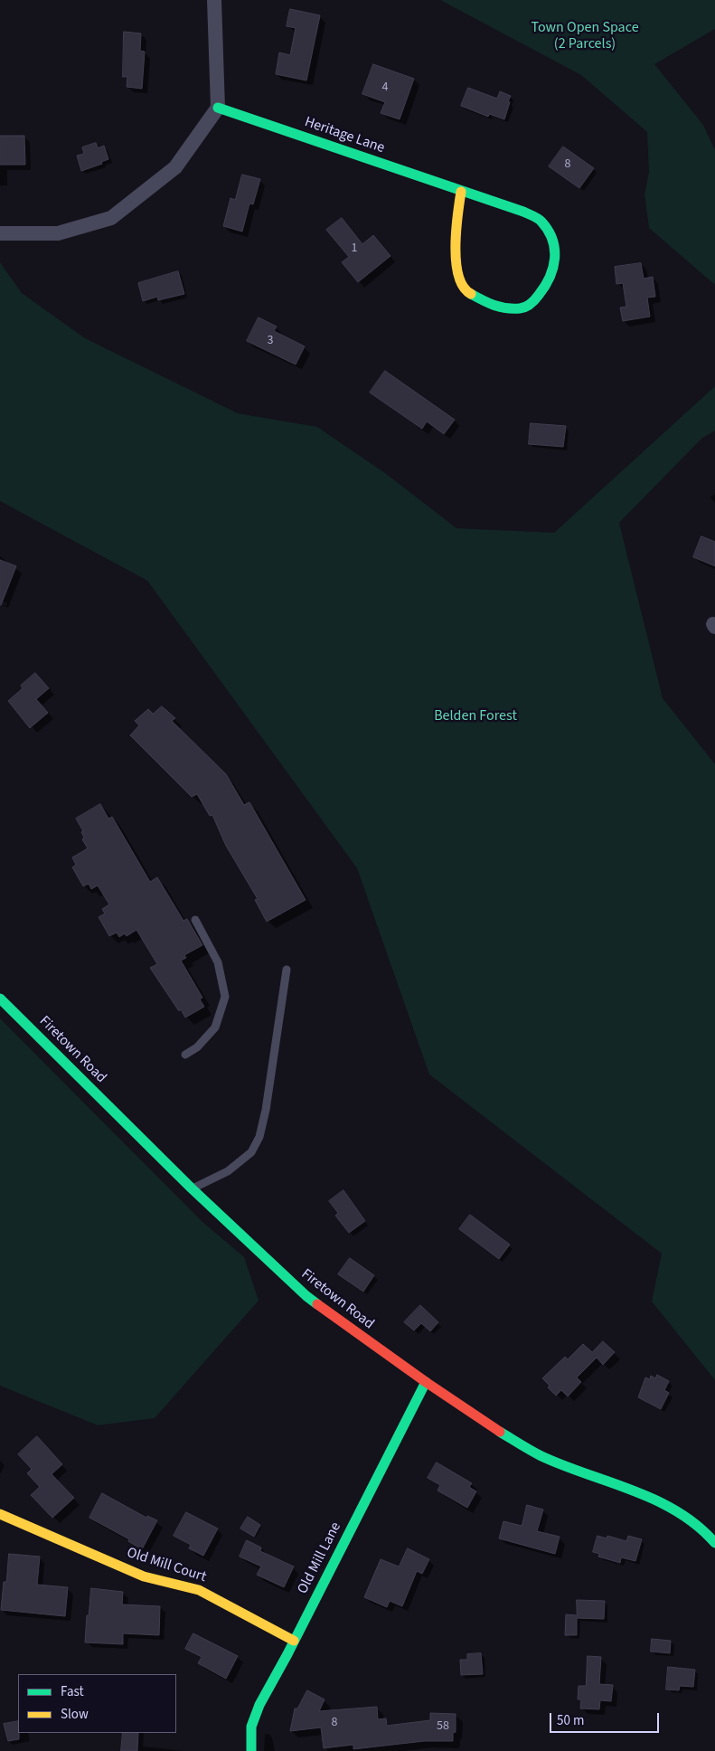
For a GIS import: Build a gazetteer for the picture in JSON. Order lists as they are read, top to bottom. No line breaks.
{"streets":{"street":["Heritage Lane","Firetown Road","Old Mill Lane","Old Mill Court"]},"crossings":[["Firetown Road","Old Mill Lane"],["Old Mill Lane","Old Mill Court"]],"parks":["Town Open Space (2 Parcels)","Belden Forest"],"house_numbers":["4","8","1","3","8","58"],"legend":["Fast","Slow"],"scale_bar":"50 m"}
